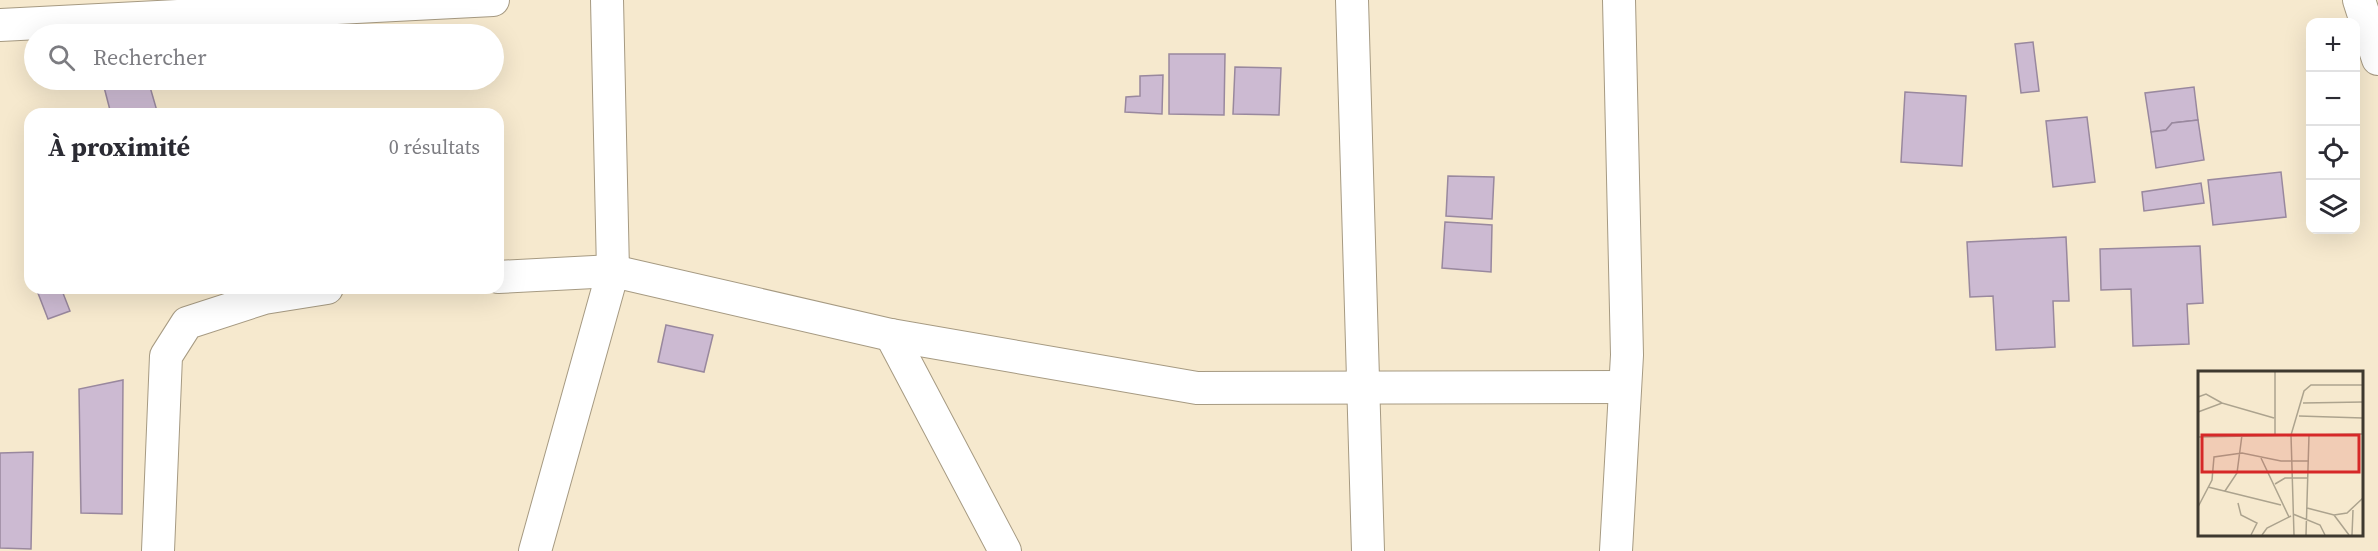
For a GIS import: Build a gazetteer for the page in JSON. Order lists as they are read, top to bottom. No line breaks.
{"page":{"map_buttons":["+","−"],"search":"Rechercher","heading":["À proximité","0 résultats"]}}
